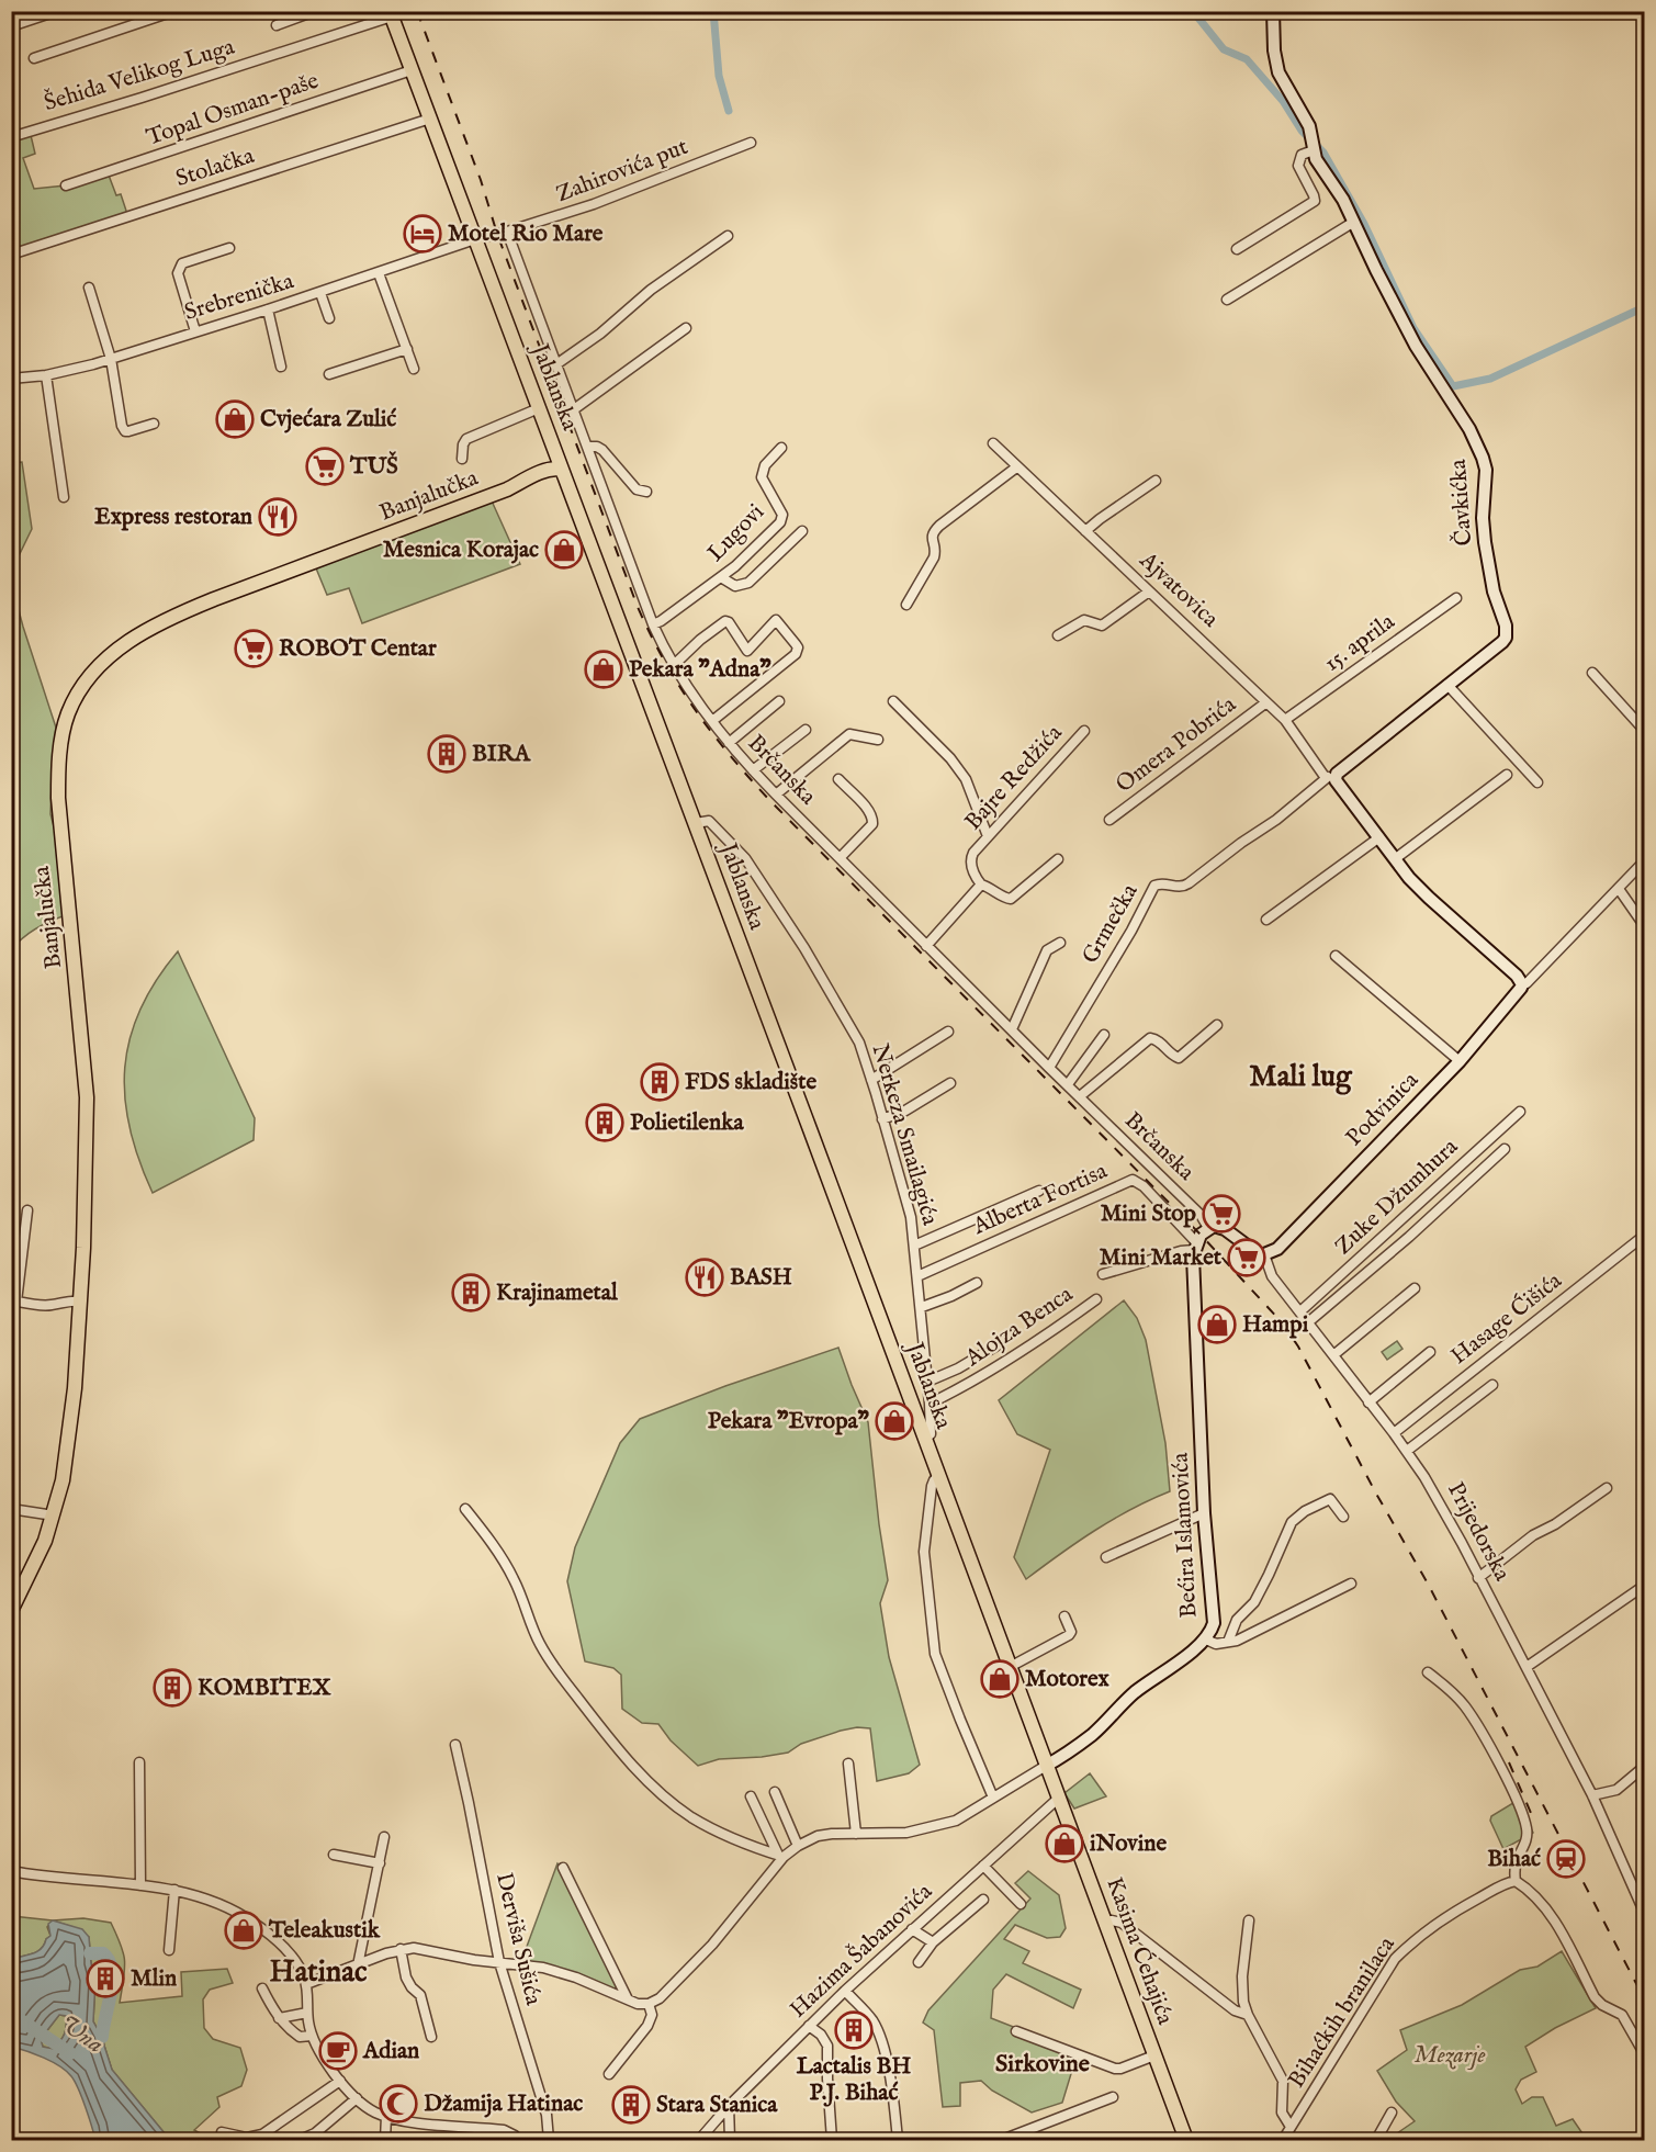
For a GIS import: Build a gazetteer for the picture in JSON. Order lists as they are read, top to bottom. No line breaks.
{"streets":{"main road":["Jablanska","Banjalučka","Kasima Ćehajića"],"street":["Šehida Velikog Luga","Topal Osman-paše","Stolačka","Zahirovića put","Srebrenička","Čavkićka","Lugovi","Ajvatovica","15. aprila","Omera Pobrića","Brčanska","Bajre Redžića","Grmečka","Podvinica","Nerkeza Smailagića","Zuke Džumhura","Alberta Fortisa","Hasage Ćišića","Alojza Benca","Prijedorska","Bećira Islamovića","Derviša Sušića","Hazima Šabanovića","Bihaćkih branilaca"]},"crossings":[["Šehida Velikog Luga","Jablanska"],["Topal Osman-paše","Jablanska"],["Stolačka","Jablanska"],["Zahirovića put","Srebrenička"],["Zahirovića put","Brčanska"],["Srebrenička","Jablanska"],["Srebrenička","Brčanska"],["Jablanska","Nerkeza Smailagića"],["Jablanska","Bećira Islamovića"],["Jablanska","Kasima Ćehajića"],["Čavkićka","Ajvatovica"],["Čavkićka","Grmečka"],["Lugovi","Brčanska"],["Ajvatovica","15. aprila"],["Ajvatovica","Omera Pobrića"],["Ajvatovica","Grmečka"],["Ajvatovica","Podvinica"],["Brčanska","Grmečka"],["Podvinica","Prijedorska"],["Nerkeza Smailagića","Alberta Fortisa"],["Nerkeza Smailagića","Alojza Benca"],["Zuke Džumhura","Prijedorska"],["Alberta Fortisa","Bećira Islamovića"],["Hasage Ćišića","Prijedorska"],["Bećira Islamovića","Kasima Ćehajića"],["Hazima Šabanovića","Kasima Ćehajića"]],"districts":["Mali lug","Hatinac","Sirkovine"],"water":["Una"],"parks":["Mezarje"],"places":{"hotel":["Motel Rio Mare"],"shop":["Cvjećara Zulić","Mesnica Korajac","Pekara \"Adna\"","Hampi","Pekara \"Evropa\"","Motorex","iNovine","Teleakustik"],"supermarket":["TUŠ","ROBOT Centar","Mini Stop","Mini Market"],"restaurant":["Express restoran","BASH"],"building":["BIRA","FDS skladište","Polietilenka","Krajinametal","KOMBITEX","Mlin","Lactalis BH P.J. Bihać","Stara Stanica"],"station":["Bihać"],"cafe":["Adian"],"mosque":["Džamija Hatinac"]}}
